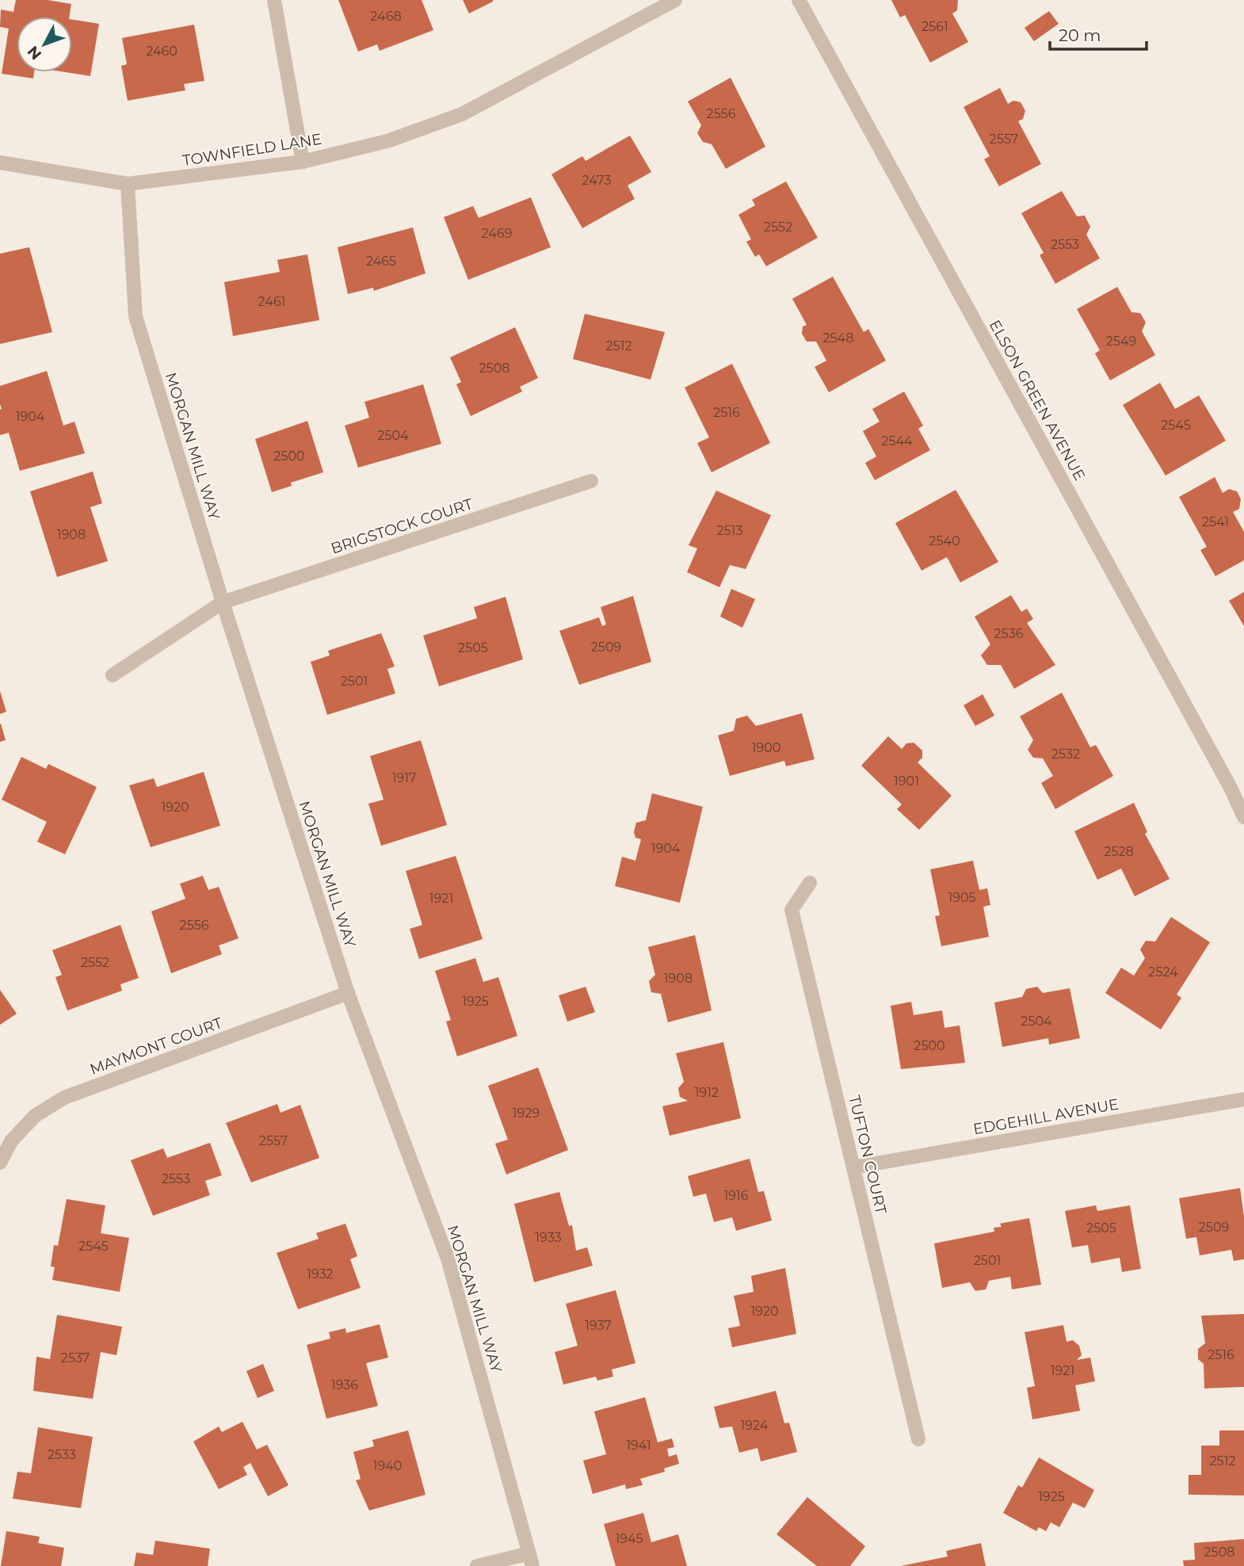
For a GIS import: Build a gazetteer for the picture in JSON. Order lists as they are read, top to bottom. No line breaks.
{"streets":{"street":["TOWNFIELD LANE","ELSON GREEN AVENUE","MORGAN MILL WAY","BRIGSTOCK COURT","MAYMONT COURT","EDGEHILL AVENUE","TUFTON COURT"]},"crossings":[["TOWNFIELD LANE","MORGAN MILL WAY"],["MORGAN MILL WAY","BRIGSTOCK COURT"],["MORGAN MILL WAY","MAYMONT COURT"],["EDGEHILL AVENUE","TUFTON COURT"]],"house_numbers":["2468","2561","2460","2556","2557","2473","2552","2469","2553","2465","2461","2548","2549","2512","2508","2516","1904","2545","2504","2544","2500","2541","2513","1908","2540","2536","2509","2505","2501","1900","2532","1917","1901","1920","1904","2528","1905","1921","2556","2552","2524","1908","1925","2504","2500","1912","1929","2557","2553","1916","2509","2505","1933","2545","2501","1932","1920","1937","2516","2537","1921","1936","1924","1941","2533","2512","1940","1925","1945","2508"],"scale_bar":"20 m","north":"bottom left"}
